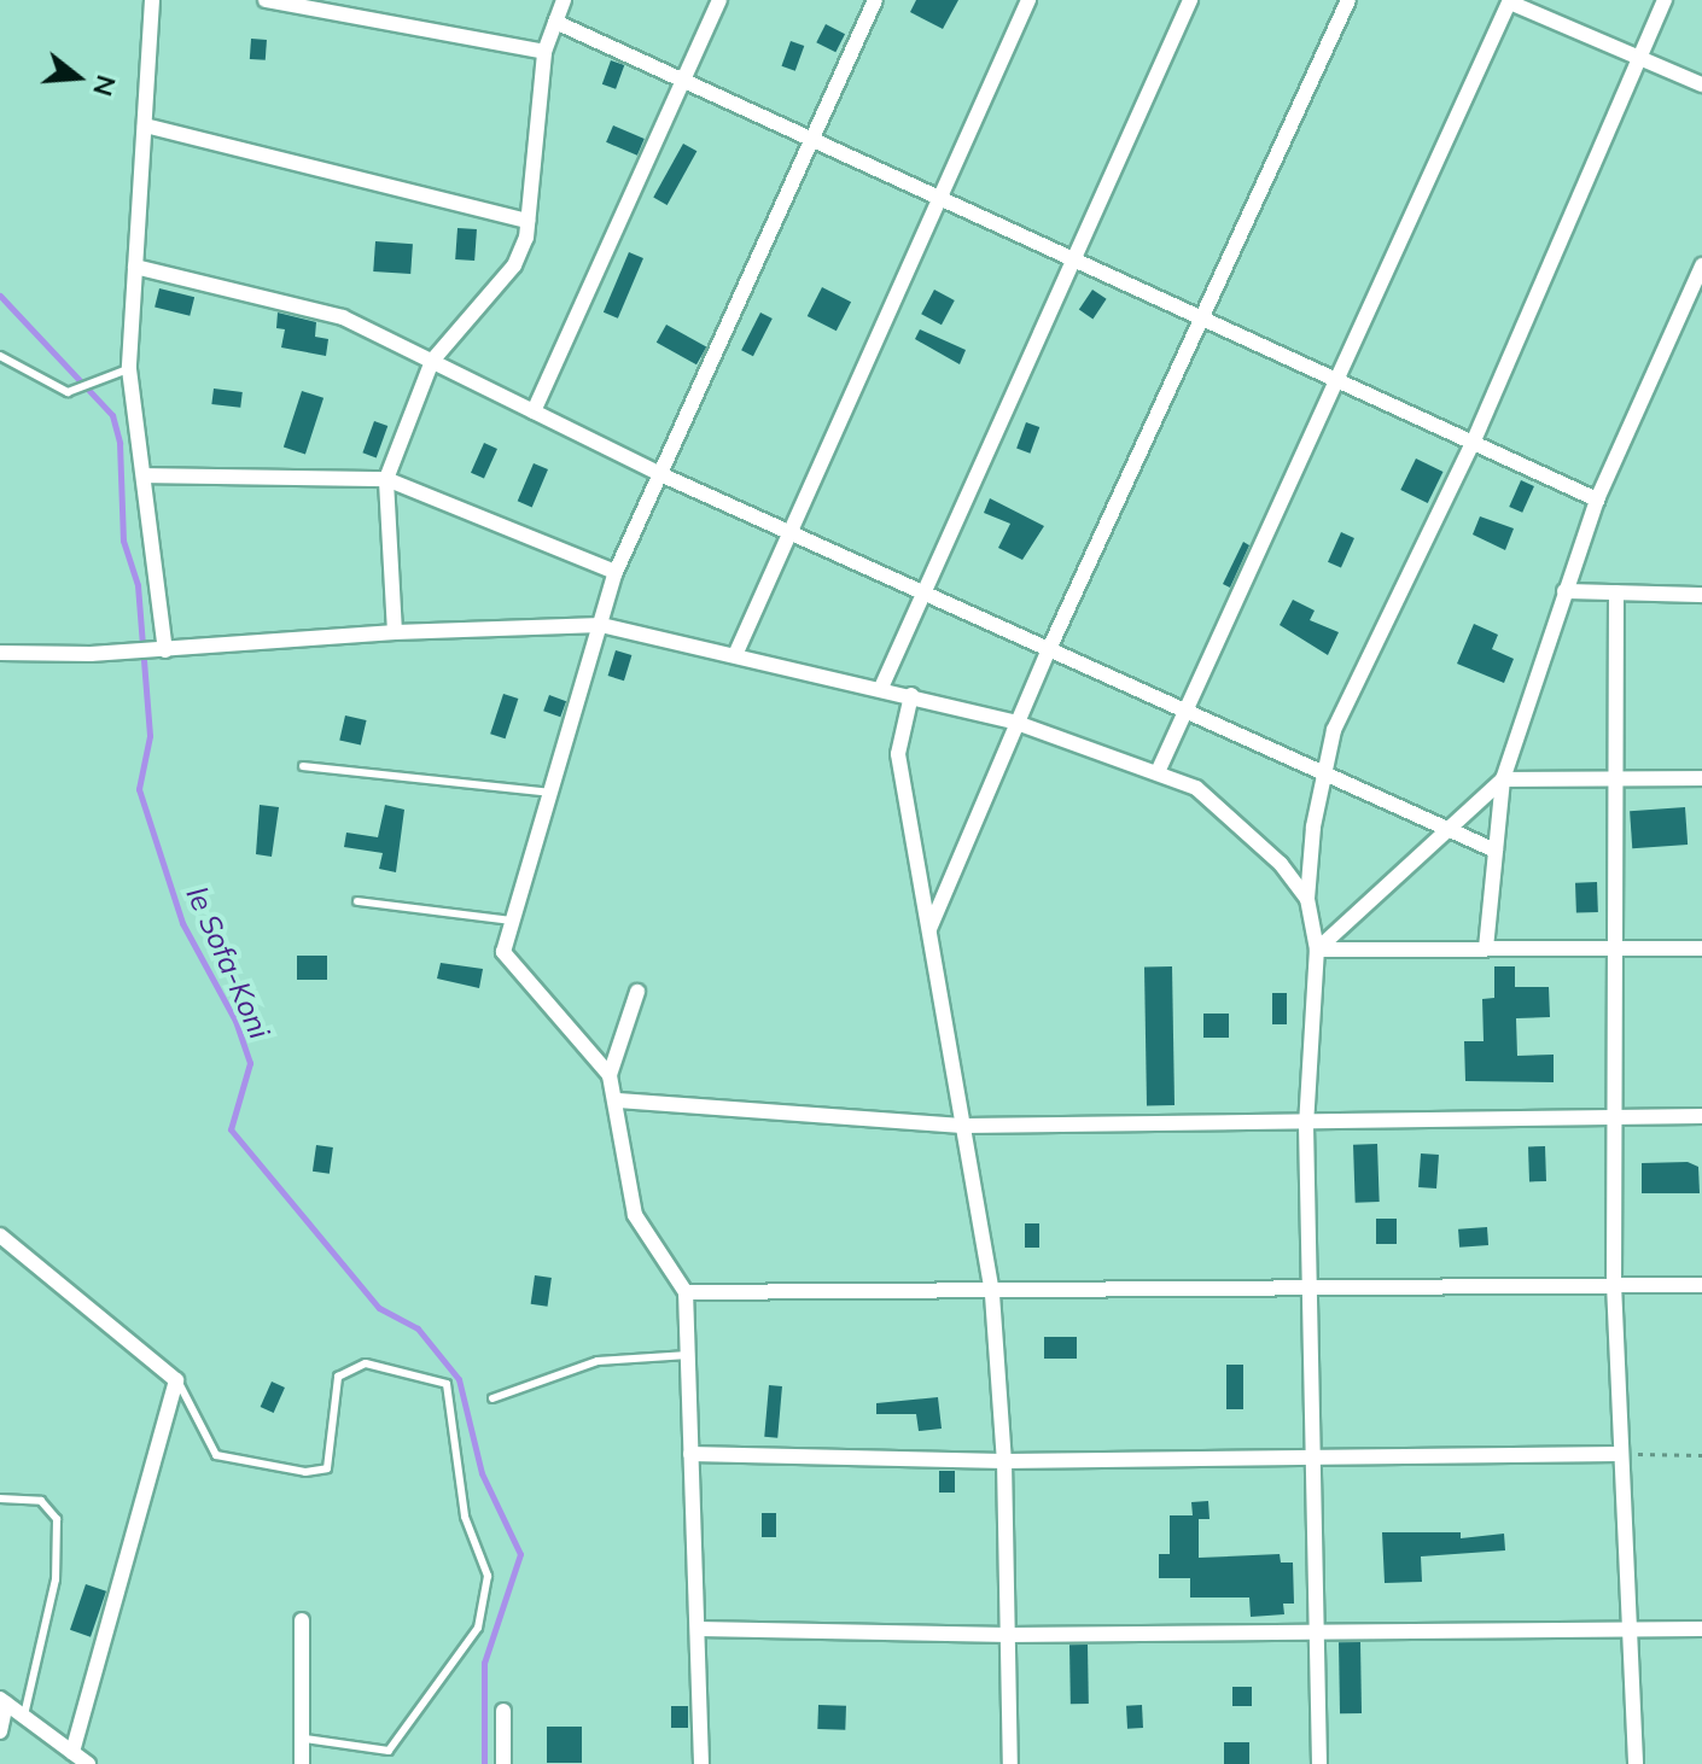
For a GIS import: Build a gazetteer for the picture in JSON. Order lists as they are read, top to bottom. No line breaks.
{"water":["le Sofa-Koni"],"north":"right"}
